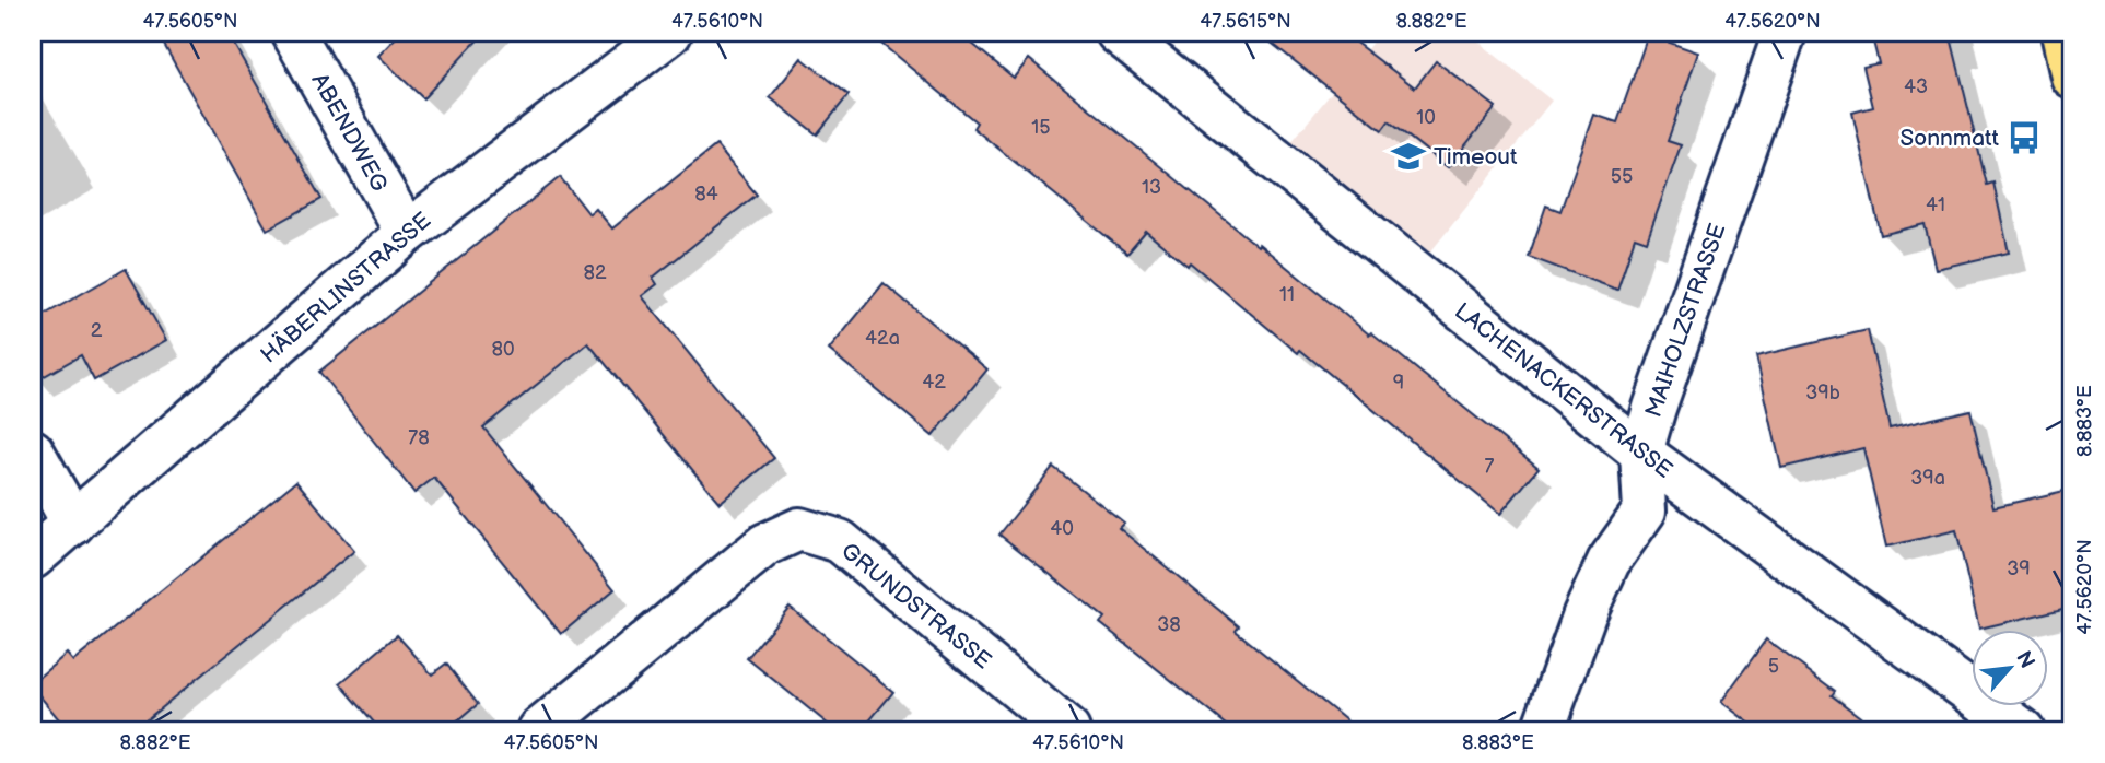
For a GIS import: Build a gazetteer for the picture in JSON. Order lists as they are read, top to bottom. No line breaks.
{"streets":{"street":["ABENDWEG","HÄBERLINSTRASSE","MAIHOLZSTRASSE","LACHENACKERSTRASSE","GRUNDSTRASSE"]},"crossings":[["ABENDWEG","HÄBERLINSTRASSE"],["MAIHOLZSTRASSE","LACHENACKERSTRASSE"]],"places":{"bus stop":["Sonnmatt"],"school or university":["Timeout"]},"house_numbers":["43","10","15","55","13","84","41","82","11","2","42a","80","42","9","39b","78","7","39a","40","39","38","5"],"north":"top right","coordinates":["47.5605°N","47.5610°N","47.5615°N","8.882°E","47.5620°N","8.883°E"]}
